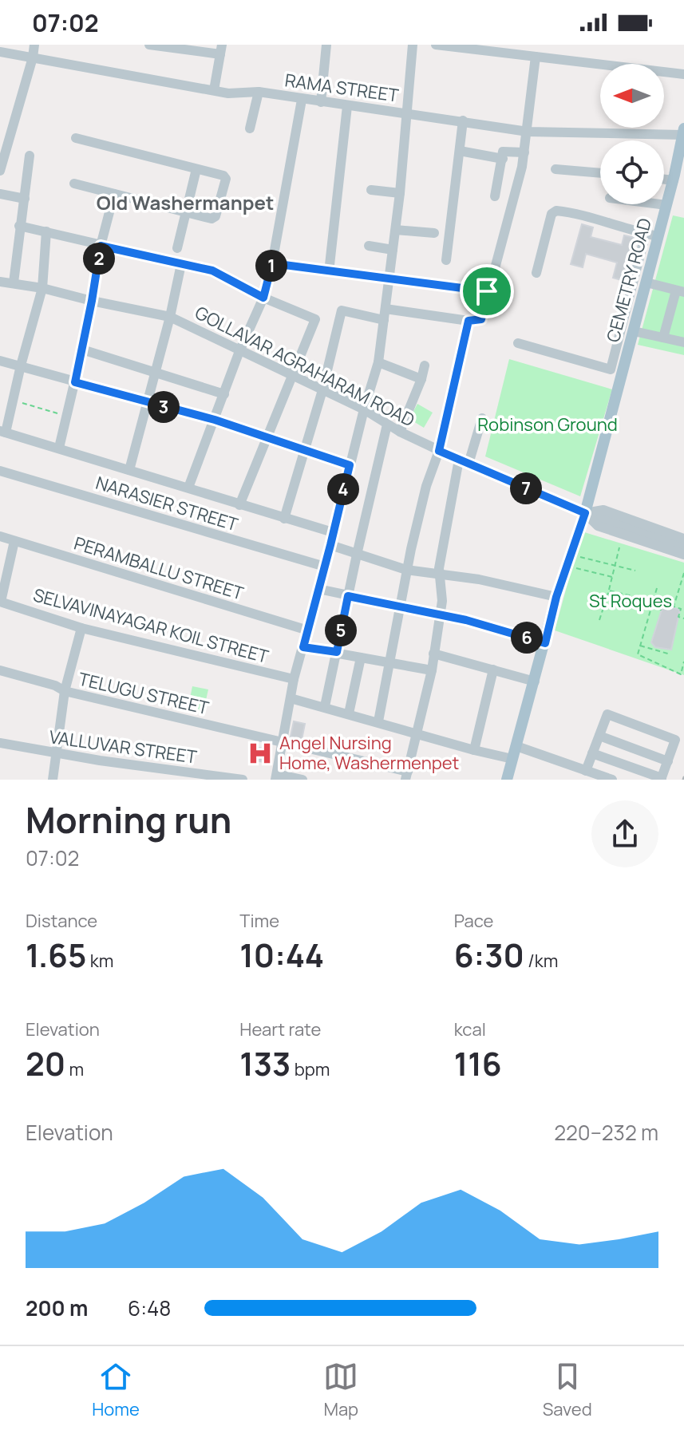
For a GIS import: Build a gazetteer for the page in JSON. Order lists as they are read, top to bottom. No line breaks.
{"streets":{"main road":["CEMETRY ROAD"],"street":["RAMA STREET","GOLLAVAR AGRAHARAM ROAD","NARASIER STREET","PERAMBALLU STREET","SELVAVINAYAGAR KOIL STREET","TELUGU STREET","VALLUVAR STREET"]},"crossings":[["RAMA STREET","CEMETRY ROAD"],["CEMETRY ROAD","GOLLAVAR AGRAHARAM ROAD"]],"districts":["Old Washermanpet"],"parks":["Robinson Ground","St Roques"],"places":{"hospital":["Angel Nursing Home, Washermenpet"]},"north":"left","page":{"status":"07:02","pins":["2","1","3","7","4","5","6"],"heading":["Morning run","07:02"],"stats":[["Distance","1.65 km"],["Time","10:44"],["Pace","6:30 /km"],["Elevation","20 m"],["Heart rate","133 bpm"],["kcal","116"]],"chart":["Elevation","220–232 m"],"list":[{"name":"200 m","note":"6:48"}],"tabs":["Home","Map","Saved"]}}
